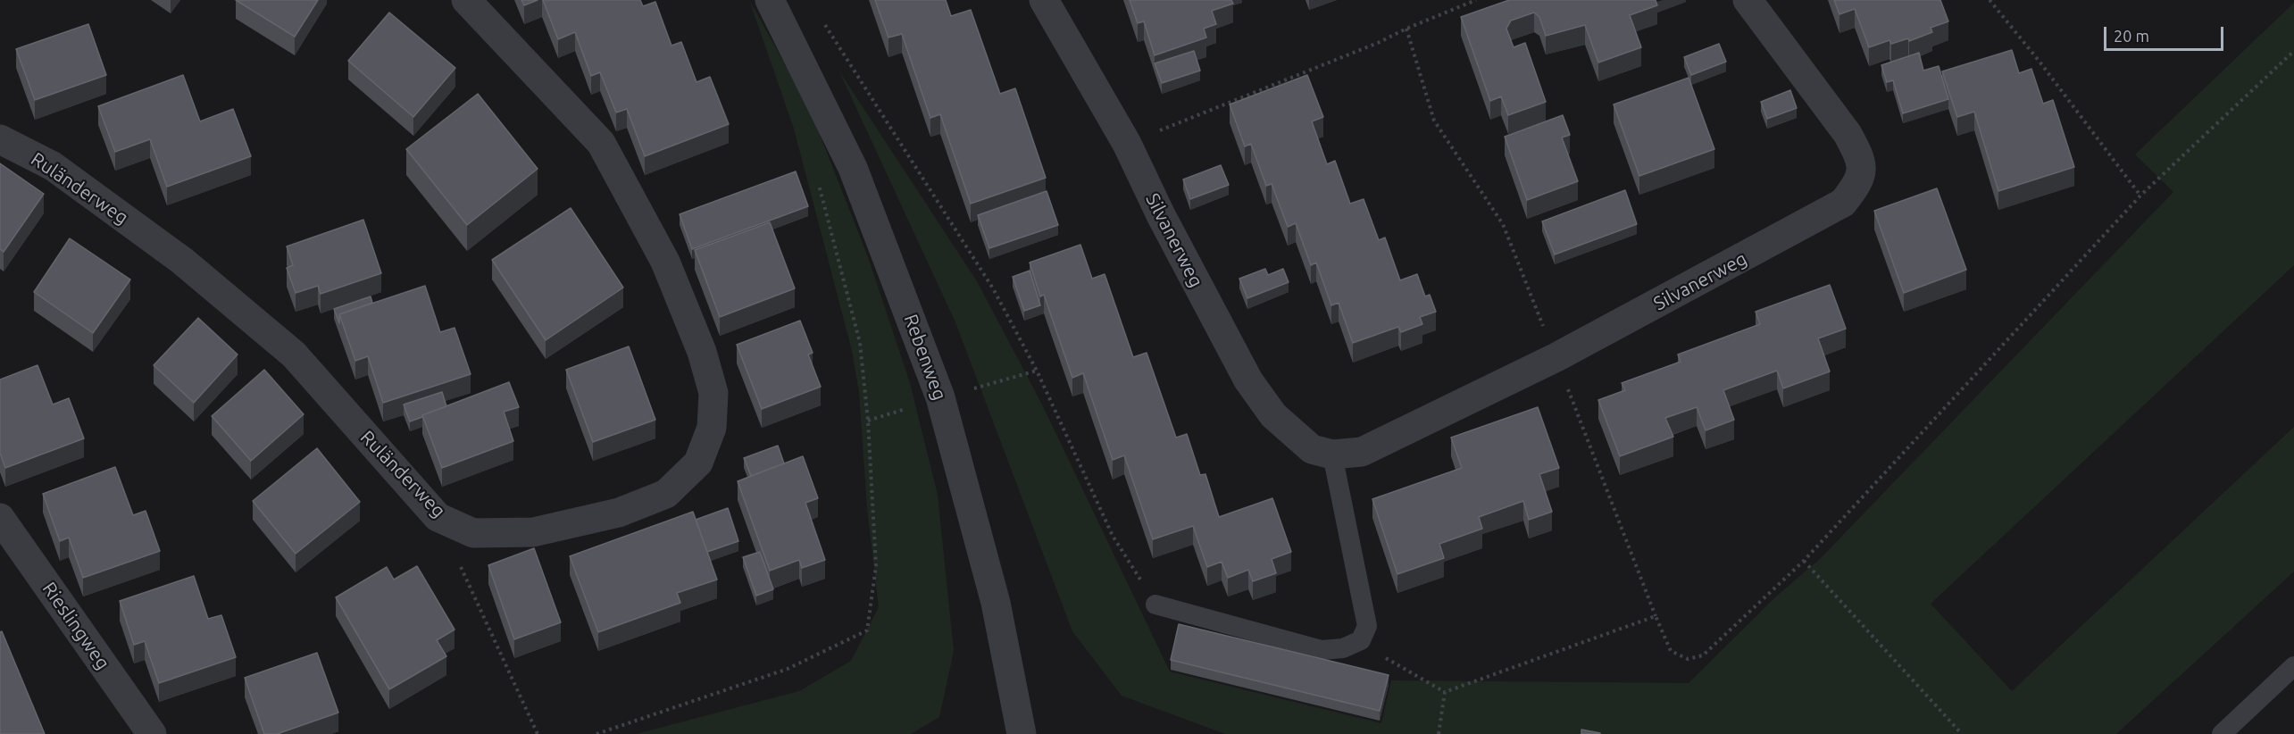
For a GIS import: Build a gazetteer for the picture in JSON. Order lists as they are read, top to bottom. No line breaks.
{"streets":{"street":["Ruländerweg","Silvanerweg","Rebenweg","Rieslingweg"]},"scale_bar":"20 m"}
